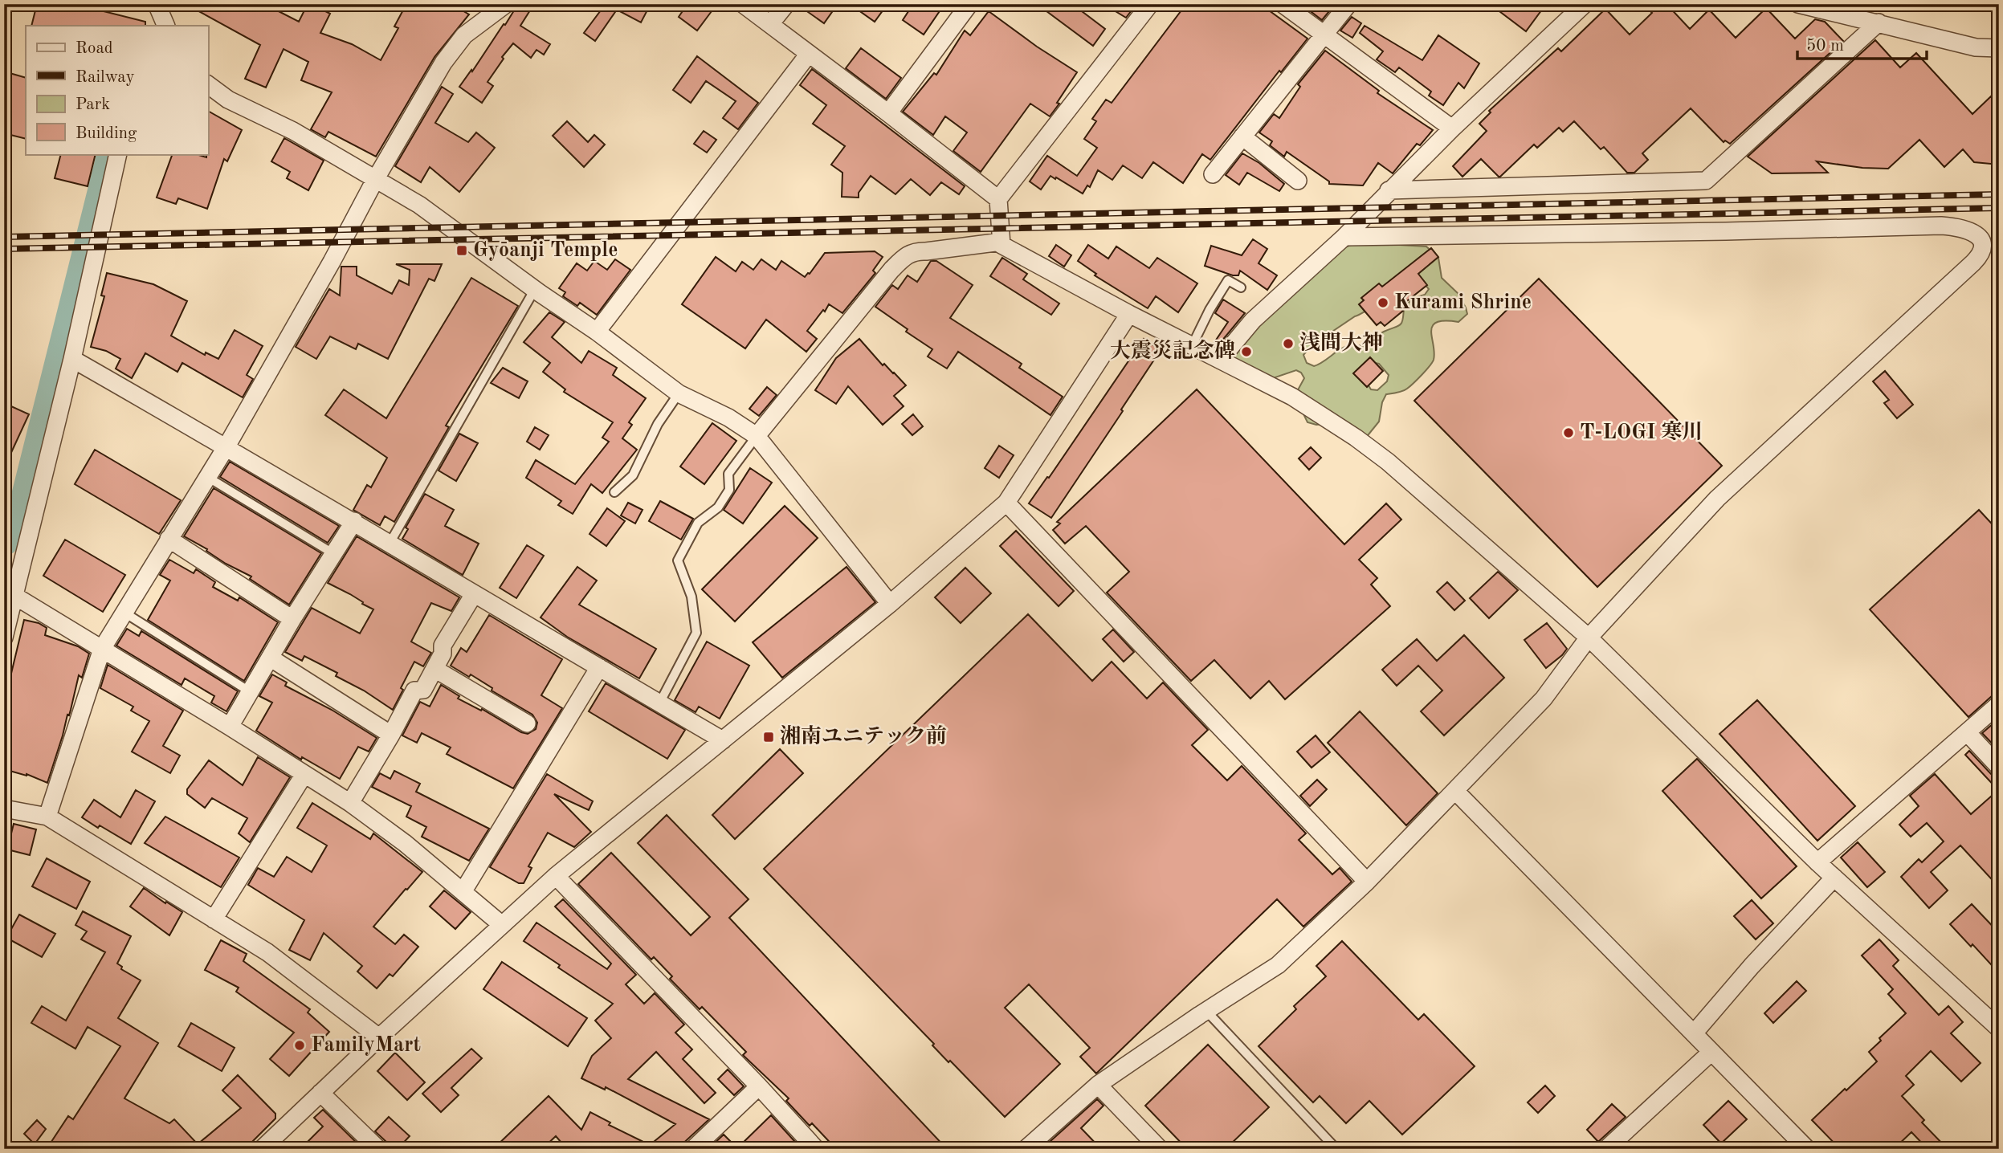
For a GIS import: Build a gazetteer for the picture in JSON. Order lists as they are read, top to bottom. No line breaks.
{"places":{"transit":["Gyōanji Temple","湘南ユニテック前"],"other":["Kurami Shrine","浅間大神","大震災記念碑","T-LOGI 寒川","FamilyMart"]},"legend":["Road","Railway","Park","Building"],"scale_bar":"50 m"}
